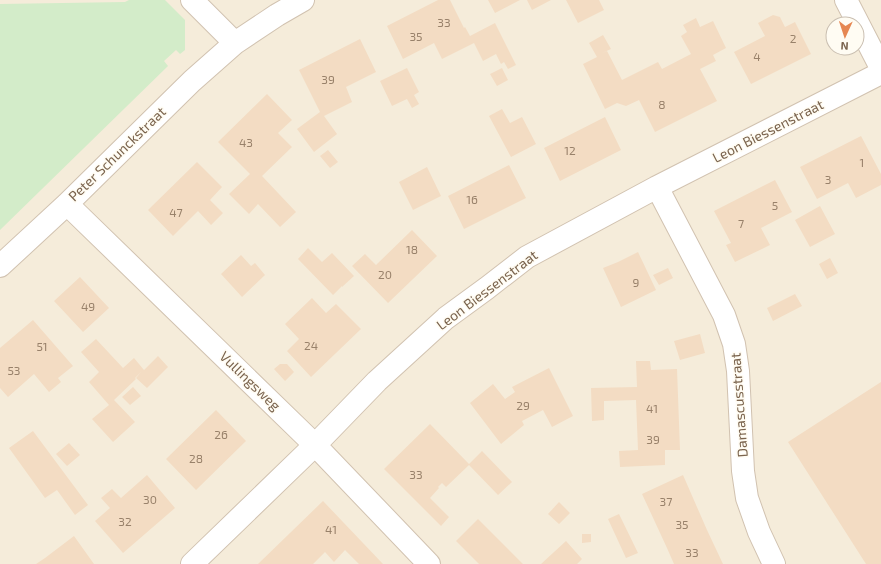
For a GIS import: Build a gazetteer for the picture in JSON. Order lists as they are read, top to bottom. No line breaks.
{"streets":{"street":["Leon Biessenstraat","Peter Schunckstraat","Vullingsweg","Damascusstraat"]},"crossings":[["Leon Biessenstraat","Vullingsweg"],["Leon Biessenstraat","Damascusstraat"],["Peter Schunckstraat","Vullingsweg"]],"house_numbers":["33","35","2","4","39","8","43","12","1","3","16","5","47","7","18","20","9","49","24","51","53","29","41","26","39","28","33","30","37","32","35","41","33"],"north":"bottom"}
